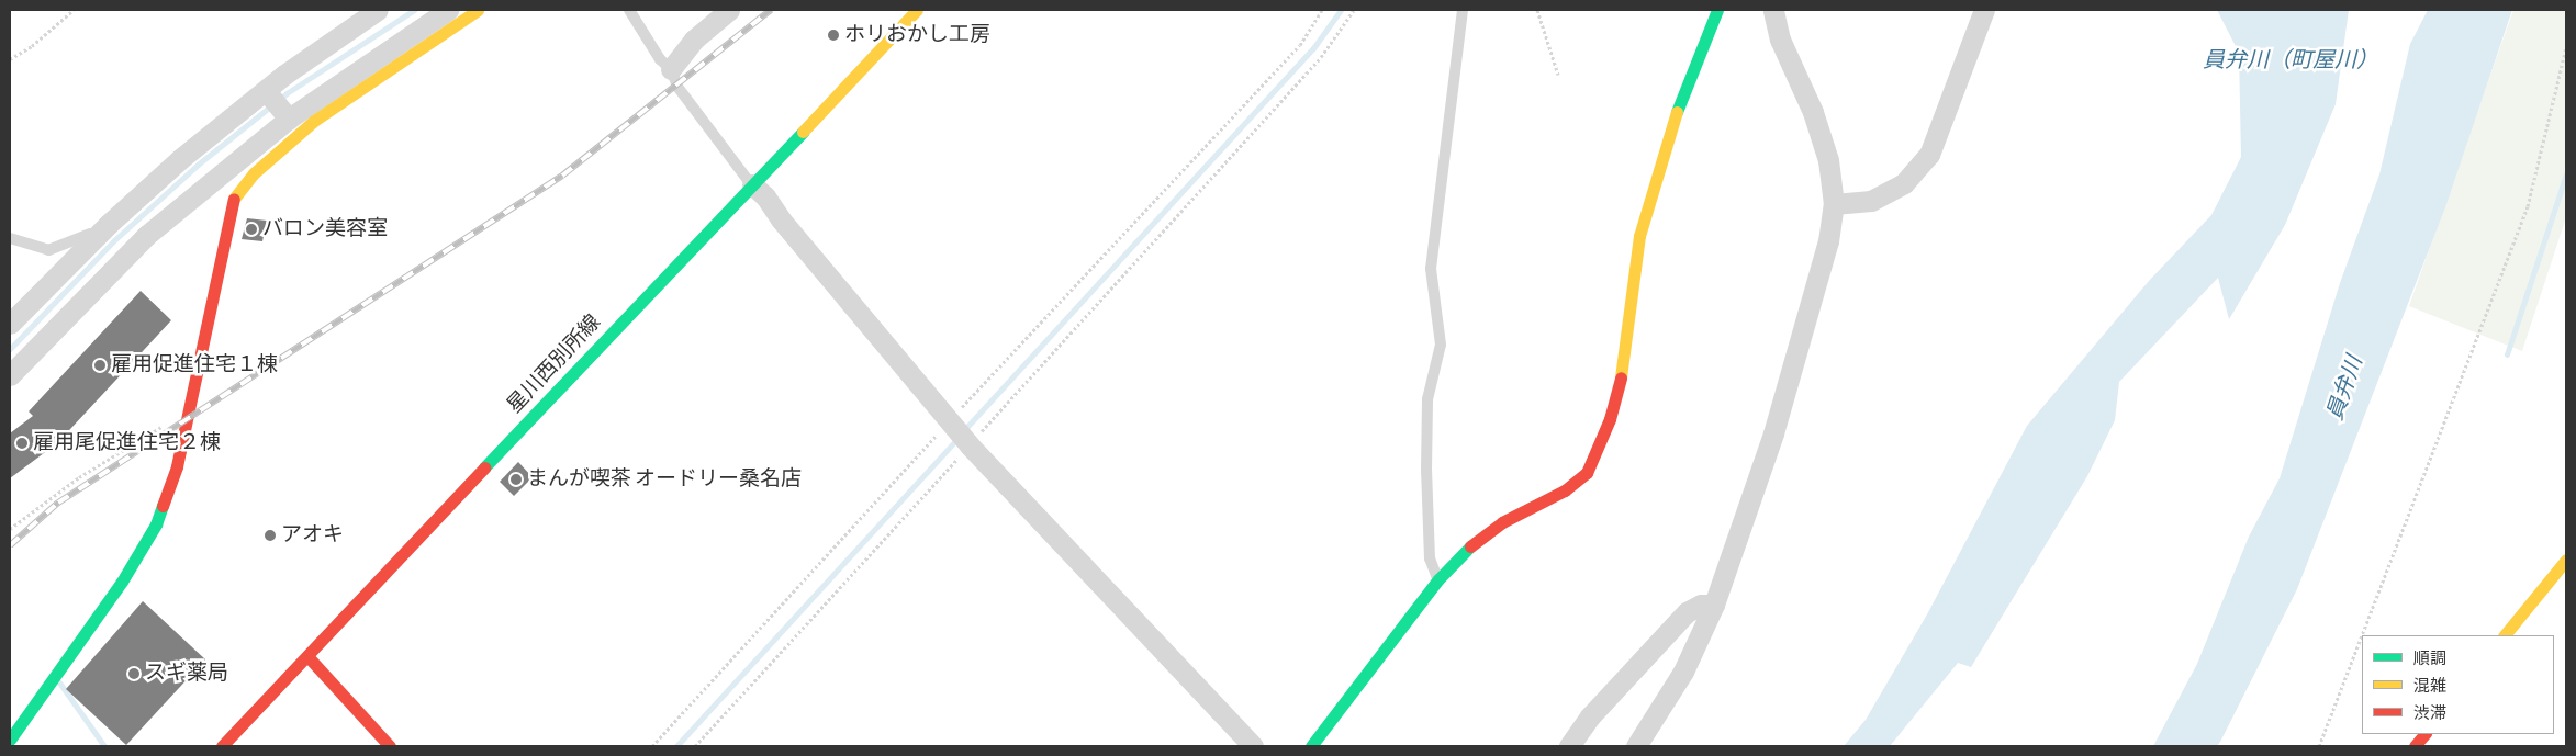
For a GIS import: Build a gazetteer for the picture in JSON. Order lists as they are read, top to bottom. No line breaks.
{"streets":{"street":["星川西別所線"]},"water":["員弁川（町屋川）","員弁川"],"places":["ホリおかし工房","バロン美容室","雇用促進住宅１棟","雇用尾促進住宅２棟","まんが喫茶 オードリー桑名店","アオキ","スギ薬局"],"legend":["順調","混雑","渋滞"]}
